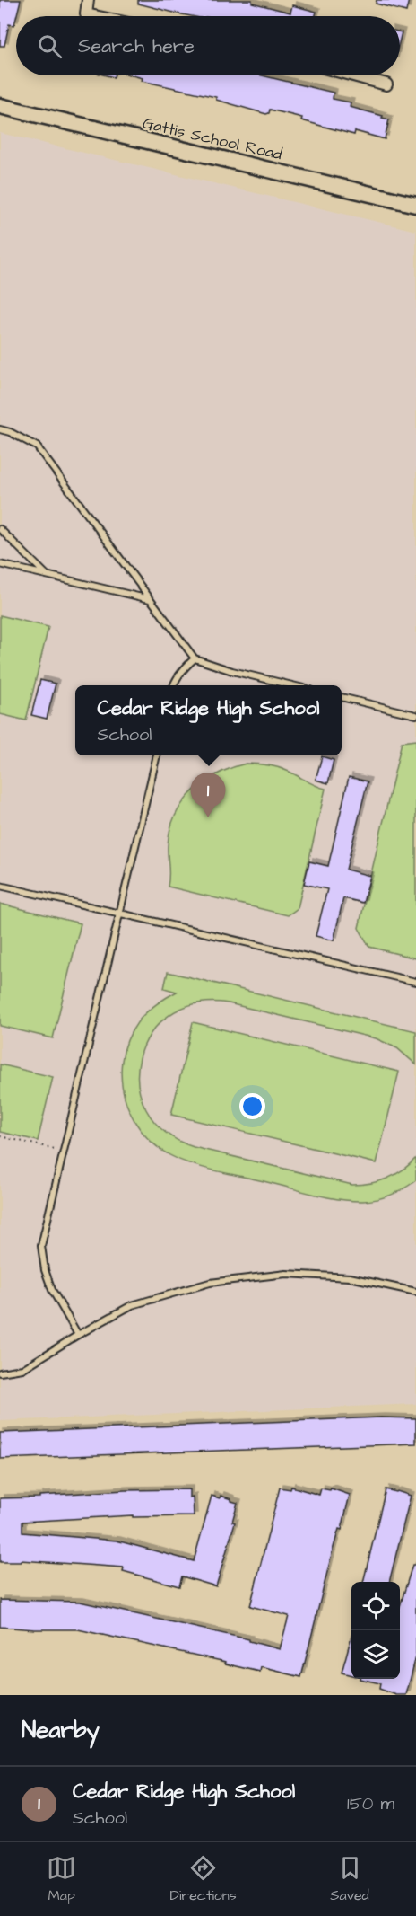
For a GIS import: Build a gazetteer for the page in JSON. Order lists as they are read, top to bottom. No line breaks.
{"streets":{"main road":["Gattis School Road"]},"page":{"search":"Search here","popup":["Cedar Ridge High School","School"],"pins":"1","heading":"Nearby","list":[{"mark":"1","name":"Cedar Ridge High School","note":"School","value":"150 m"}],"nav":["Map","Directions","Saved"]}}
